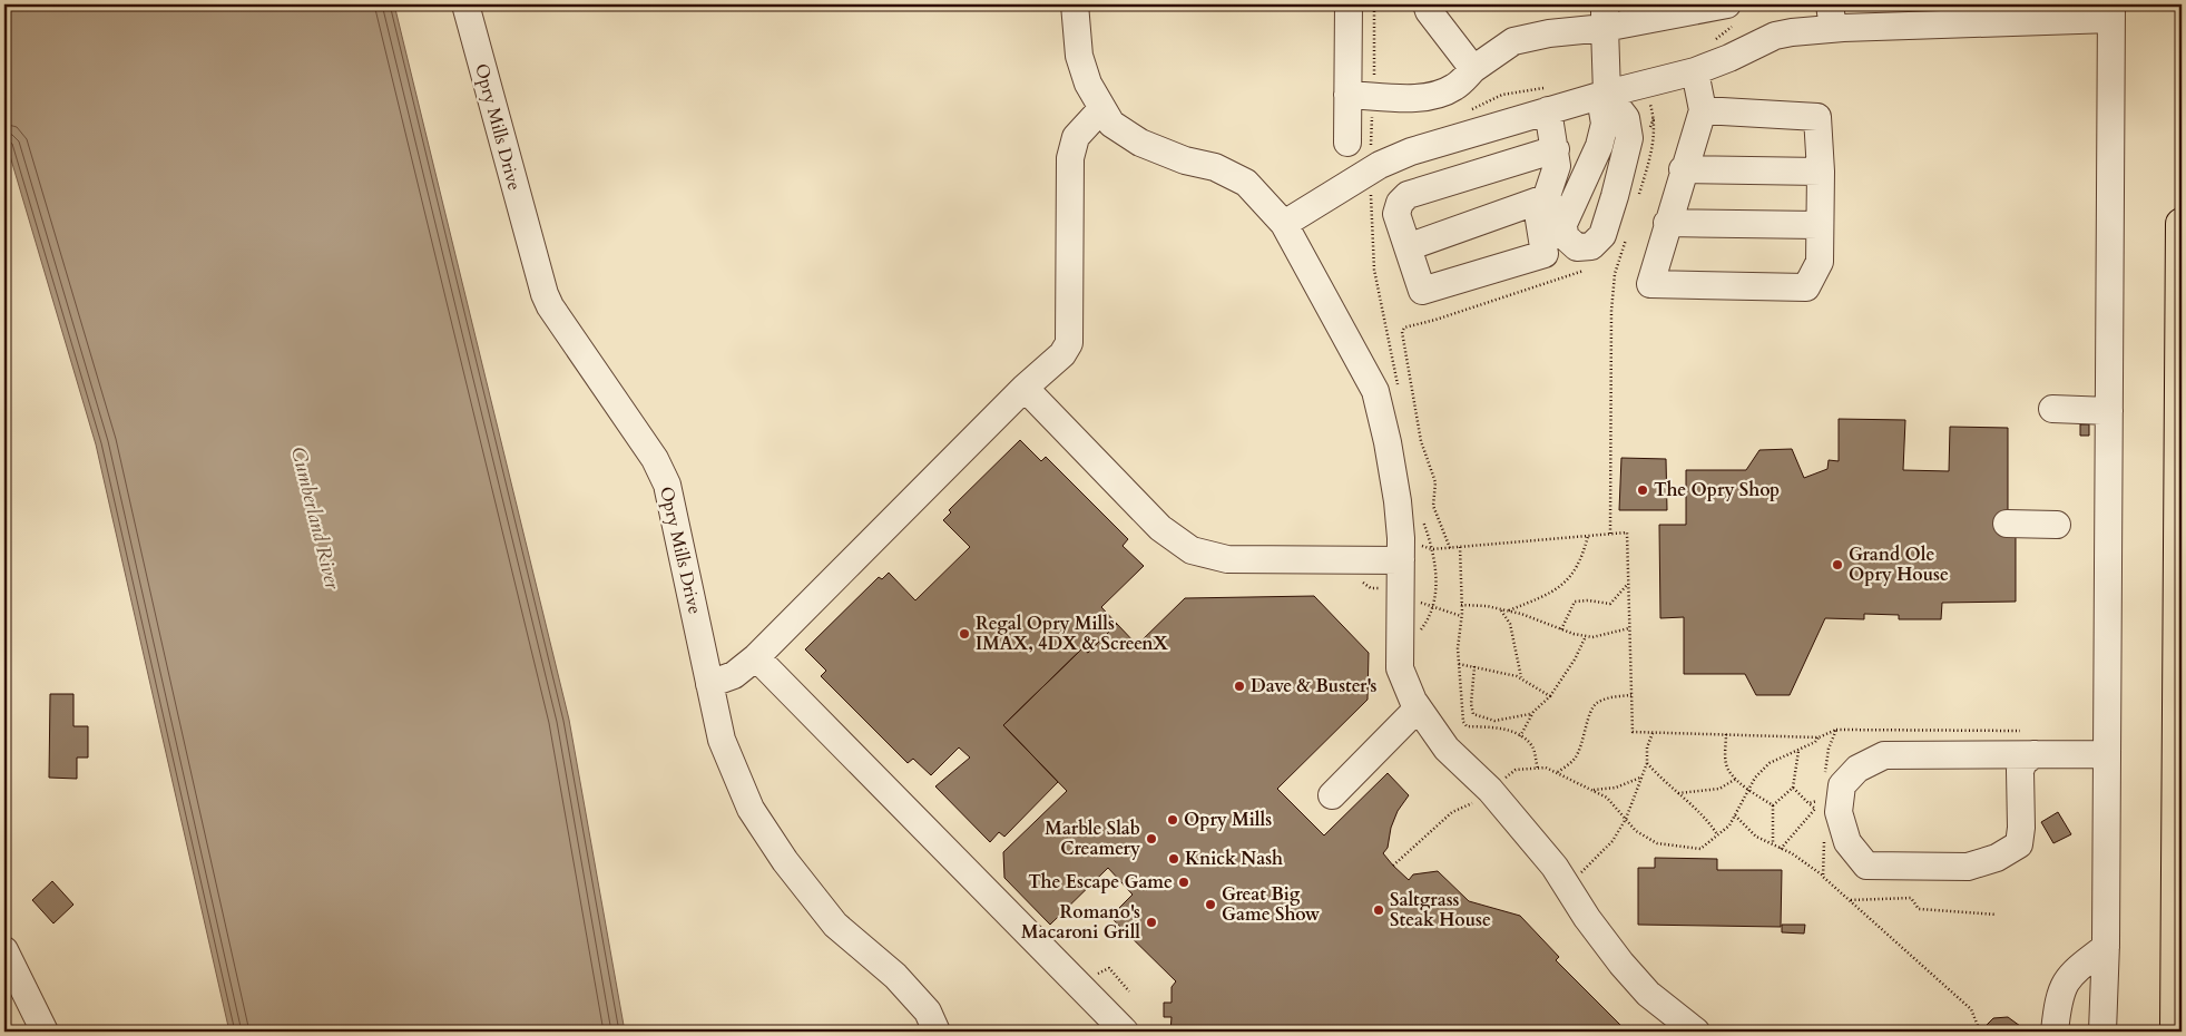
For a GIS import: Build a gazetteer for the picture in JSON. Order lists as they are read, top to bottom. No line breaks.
{"streets":{"street":["Opry Mills Drive"]},"water":["Cumberland River"],"places":["The Opry Shop","Grand Ole Opry House","Regal Opry Mills IMAX, 4DX & ScreenX","Dave & Buster's","Opry Mills","Marble Slab Creamery","Knick Nash","The Escape Game","Great Big Game Show","Saltgrass Steak House","Romano's Macaroni Grill"]}
